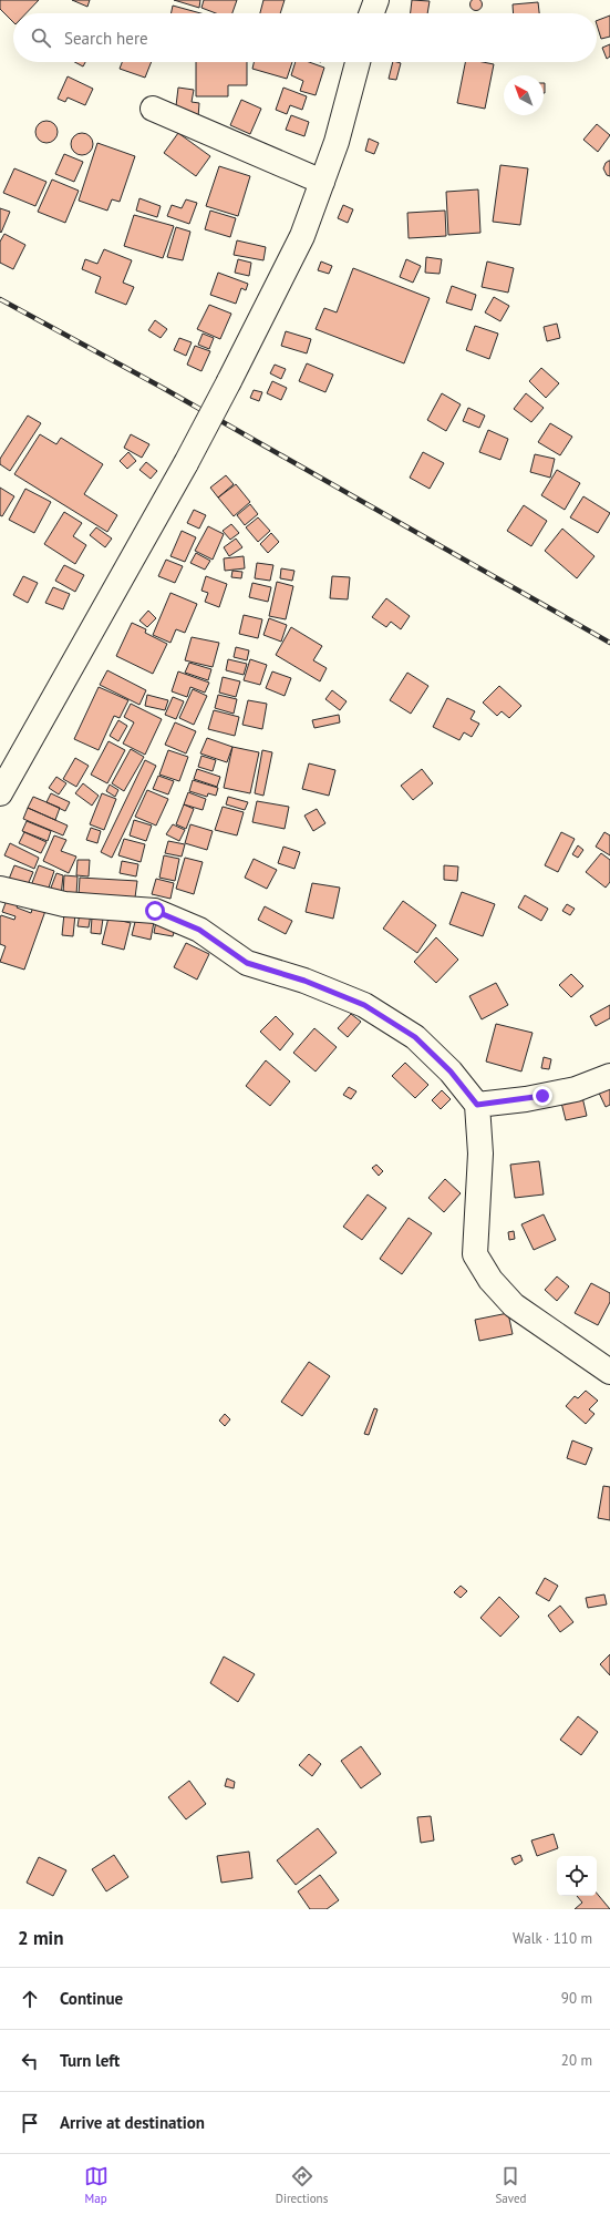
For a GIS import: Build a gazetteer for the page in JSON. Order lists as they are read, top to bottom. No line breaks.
{"north":"top left","page":{"search":"Search here","heading":["2 min","Walk · 110 m"],"list":[["Continue","90 m"],["Turn left","20 m"],"Arrive at destination"],"nav":["Map","Directions","Saved"]}}
